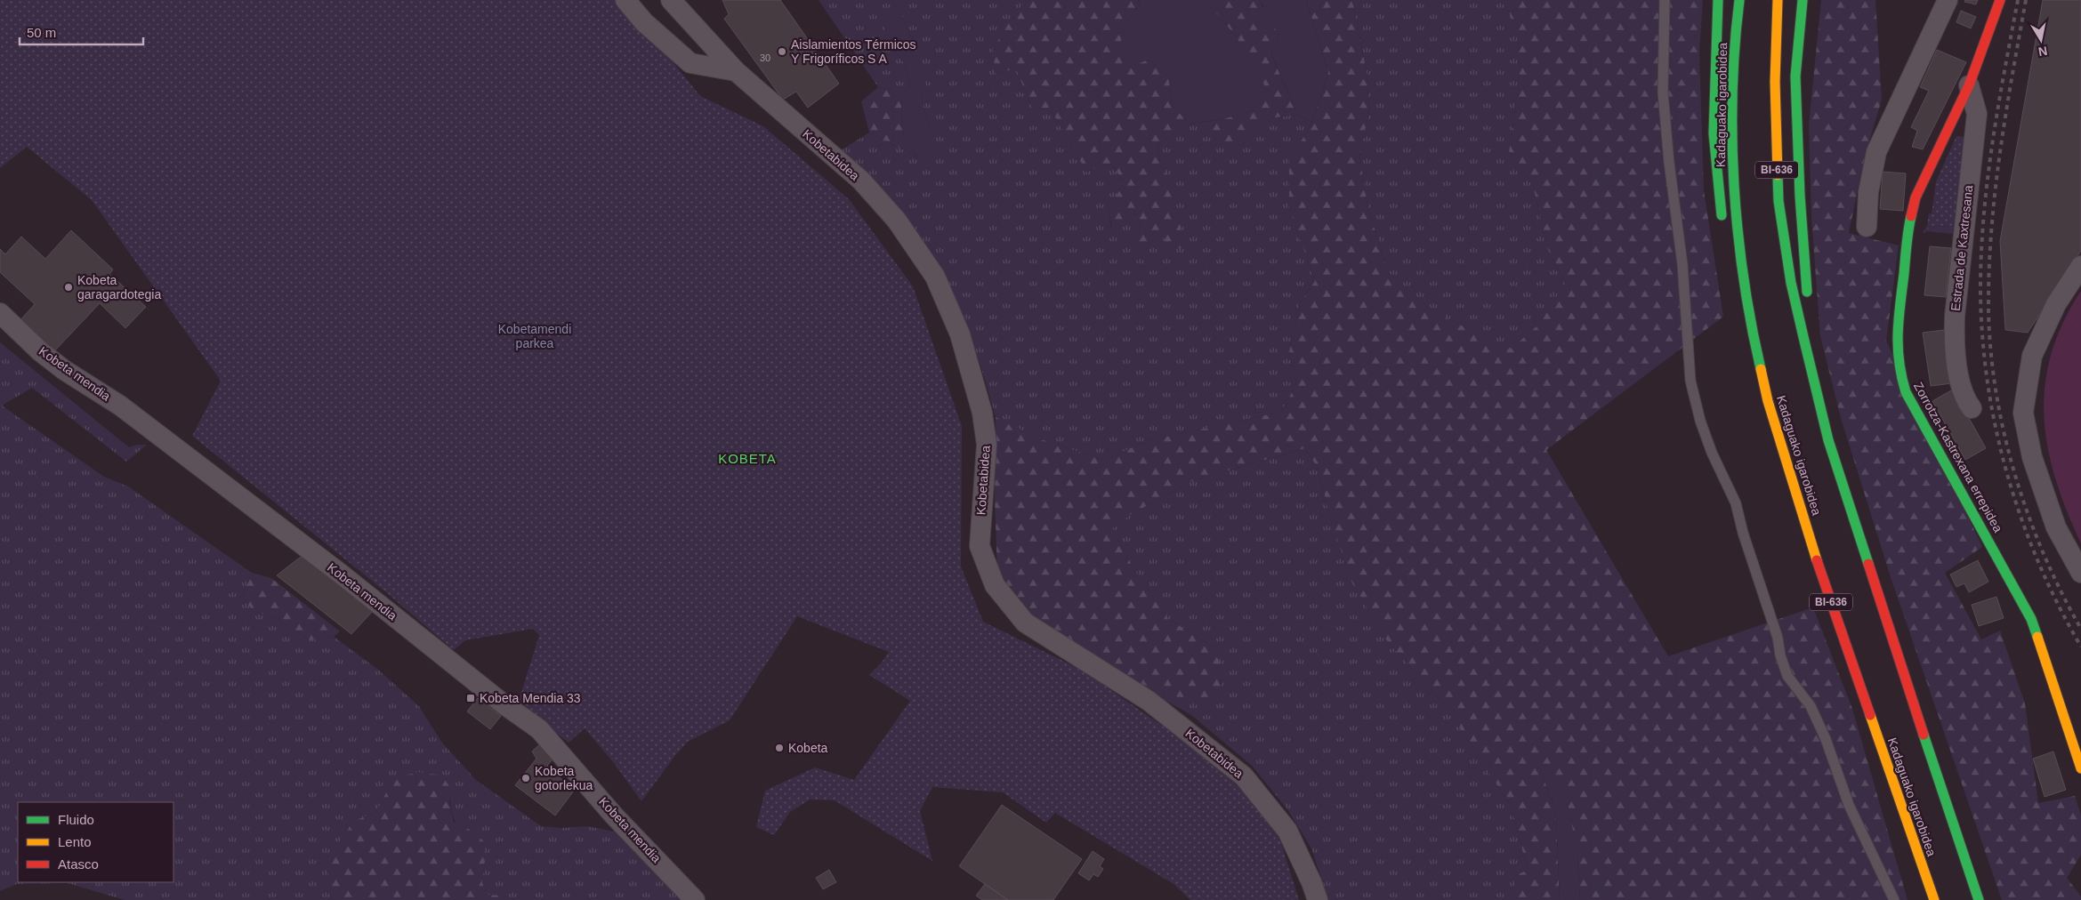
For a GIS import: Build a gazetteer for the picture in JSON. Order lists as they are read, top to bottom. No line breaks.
{"streets":{"main road":["Kadaguako igarobidea","BI-636","Zorrotza-Kastrexana errepidea"],"street":["Kobetabidea","Estrada de Kaxtresana","Kobeta mendia"]},"crossings":[["Estrada de Kaxtresana","Zorrotza-Kastrexana errepidea"]],"districts":["KOBETA"],"parks":["Kobetamendi parkea"],"places":{"other":["Aislamientos Térmicos Y Frigoríficos S A","Kobeta garagardotegia","Kobeta","Kobeta gotorlekua"],"transit":["Kobeta Mendia 33"]},"house_numbers":["30"],"legend":["Fluido","Lento","Atasco"],"scale_bar":"50 m","north":"bottom"}
